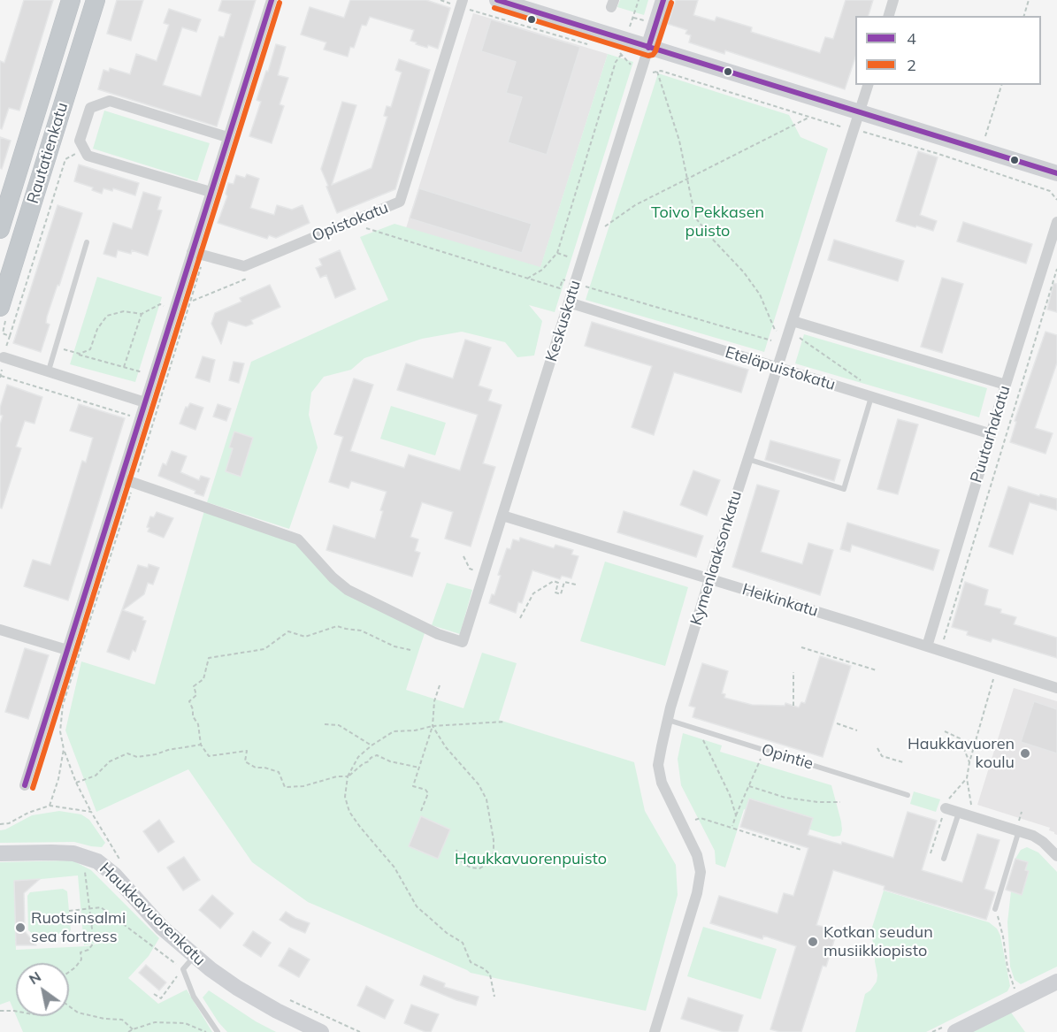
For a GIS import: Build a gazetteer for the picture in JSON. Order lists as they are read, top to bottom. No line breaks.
{"streets":{"highway":["Rautatienkatu"],"main road":["Keskuskatu","Haukkavuorenkatu"],"street":["Opistokatu","Eteläpuistokatu","Puutarhakatu","Kymenlaaksonkatu","Heikinkatu"],"lane":["Opintie"]},"crossings":[["Keskuskatu","Eteläpuistokatu"],["Keskuskatu","Heikinkatu"],["Eteläpuistokatu","Puutarhakatu"],["Eteläpuistokatu","Kymenlaaksonkatu"],["Puutarhakatu","Heikinkatu"],["Kymenlaaksonkatu","Heikinkatu"],["Kymenlaaksonkatu","Opintie"]],"parks":["Toivo Pekkasen puisto","Haukkavuorenpuisto"],"places":["Haukkavuoren koulu","Ruotsinsalmi sea fortress","Kotkan seudun musiikkiopisto"],"lines":["transit line 4","transit line 2"],"legend":["4","2"],"north":"top left"}
